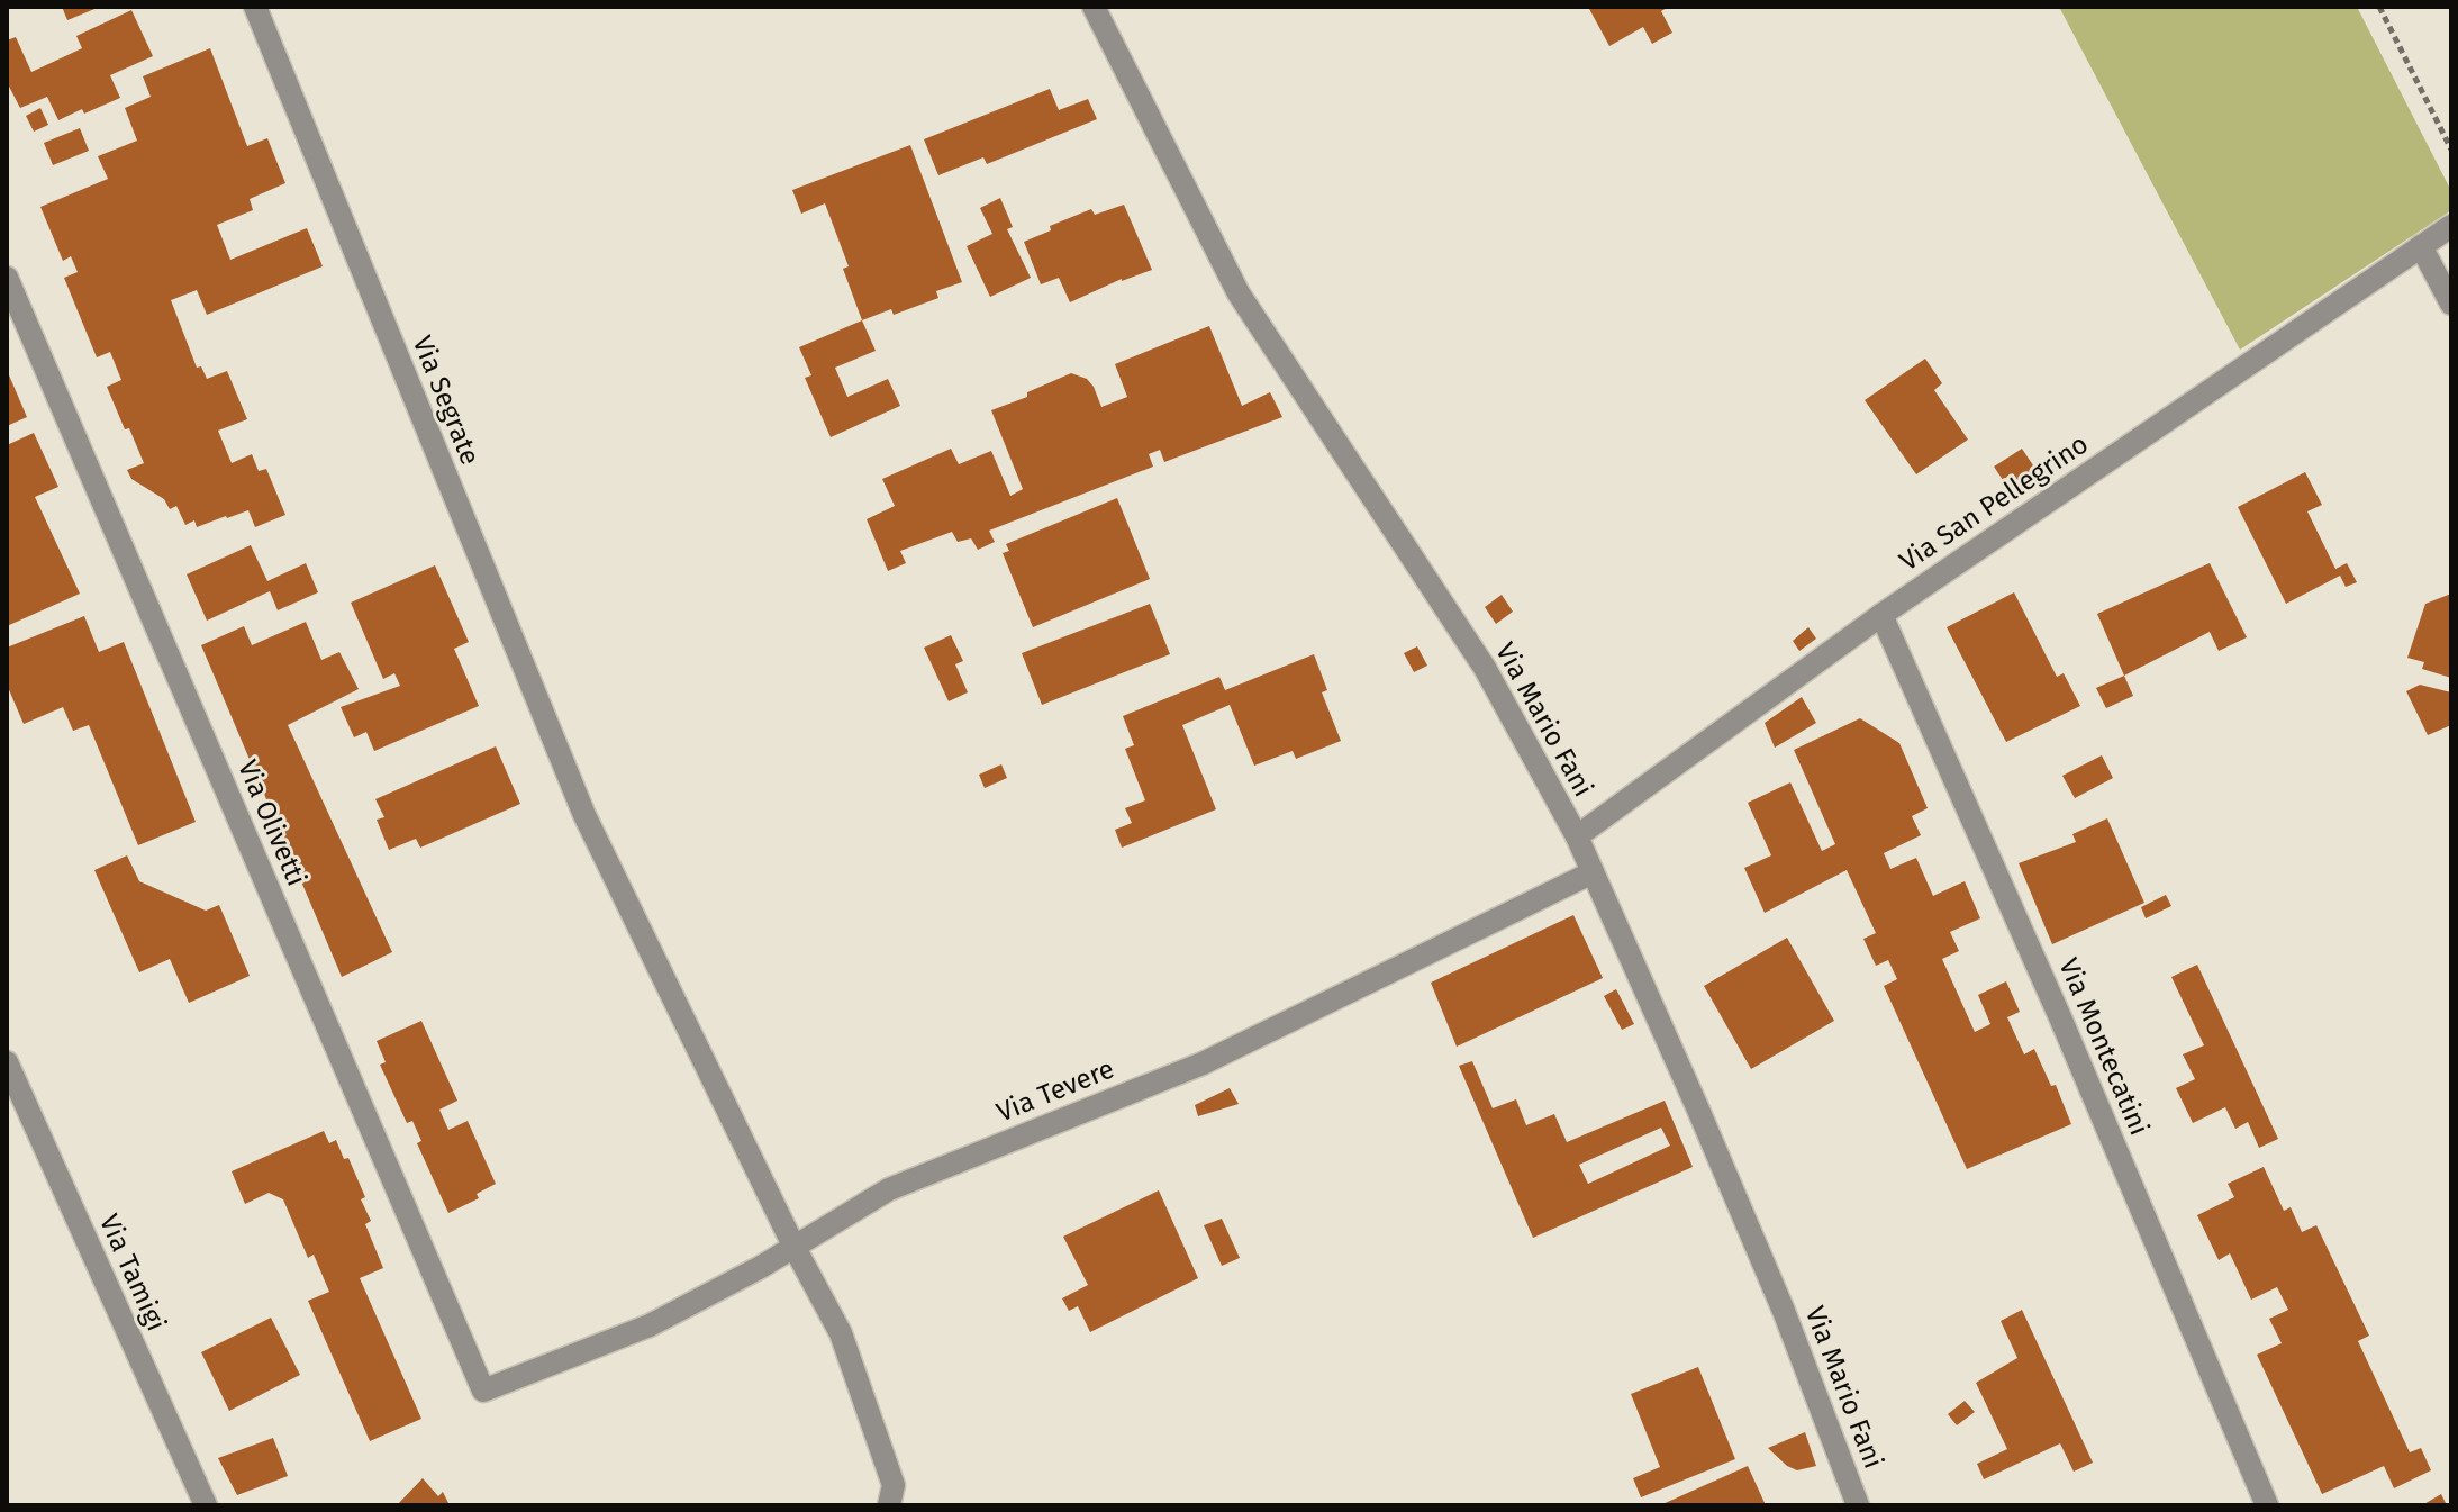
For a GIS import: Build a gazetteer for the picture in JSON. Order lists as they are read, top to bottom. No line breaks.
{"streets":{"street":["Via Segrate","Via San Pellegrino","Via Mario Fani","Via Olivetti","Via Montecatini","Via Tevere","Via Tamigi"]},"crossings":[["Via Segrate","Via Tevere"],["Via San Pellegrino","Via Mario Fani"],["Via San Pellegrino","Via Montecatini"],["Via Mario Fani","Via Tevere"],["Via Olivetti","Via Tevere"]]}
